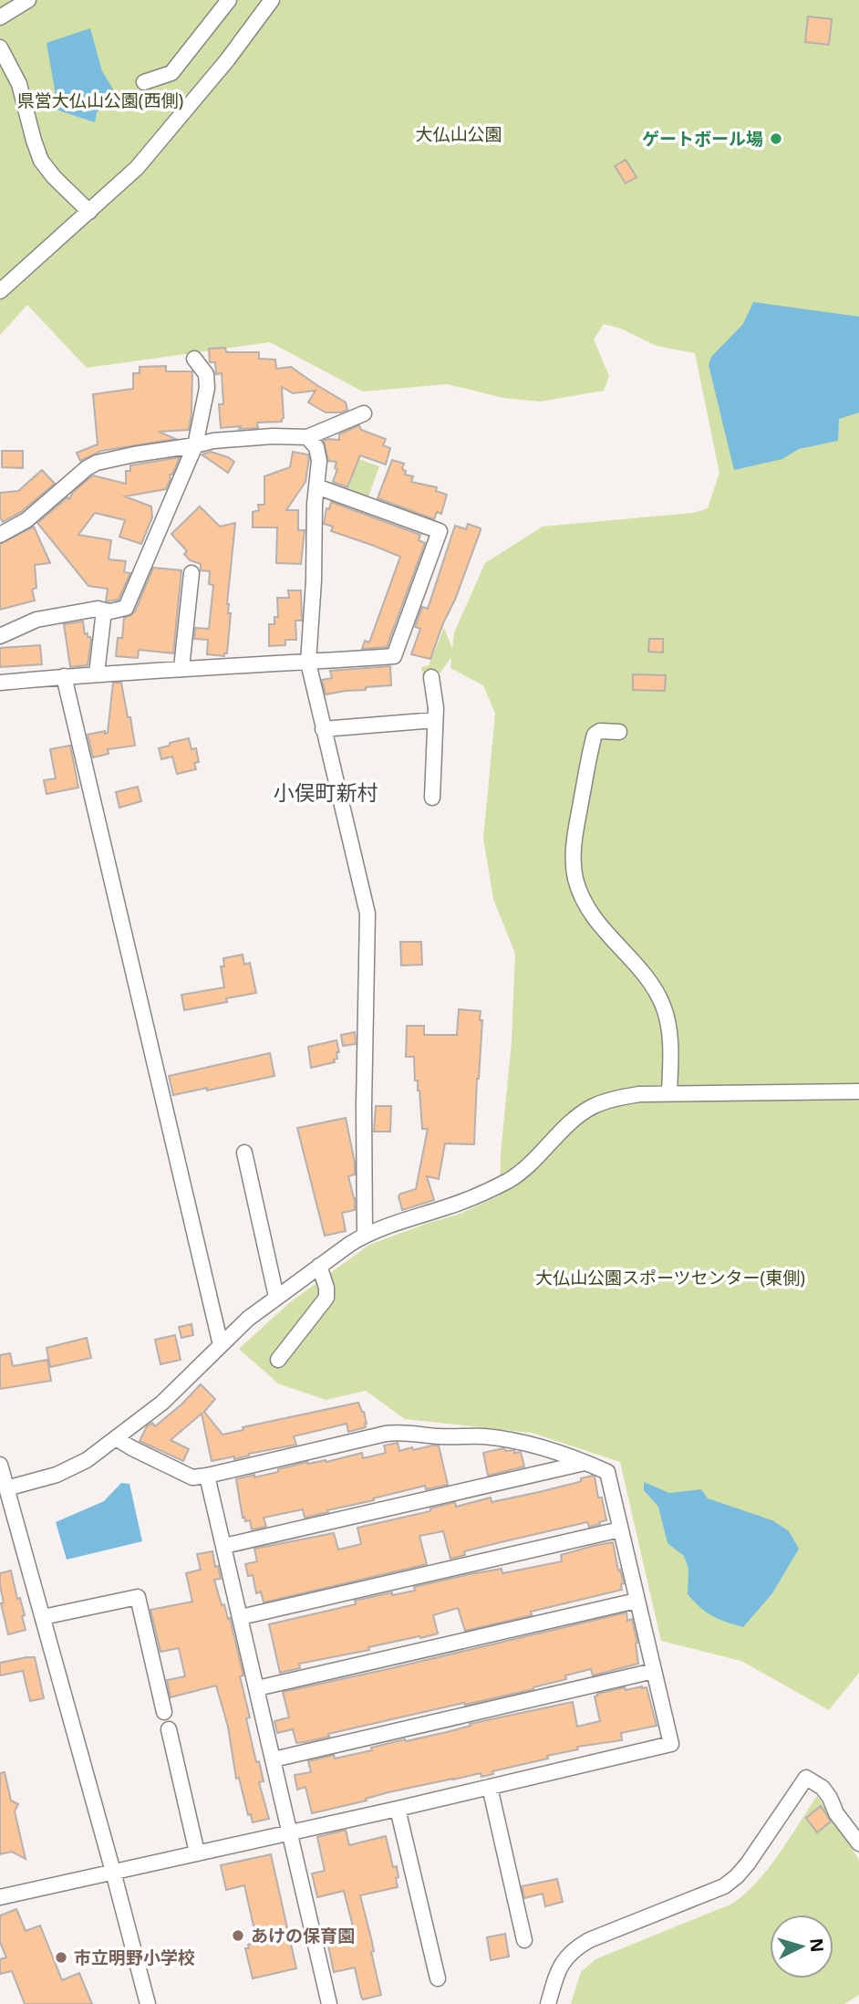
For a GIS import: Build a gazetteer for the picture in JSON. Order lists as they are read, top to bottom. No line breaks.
{"districts":["小俣町新村"],"parks":["県営大仏山公園(西側)","大仏山公園","大仏山公園スポーツセンター(東側)"],"places":["ゲートボール場","あけの保育園","市立明野小学校"],"north":"right"}
